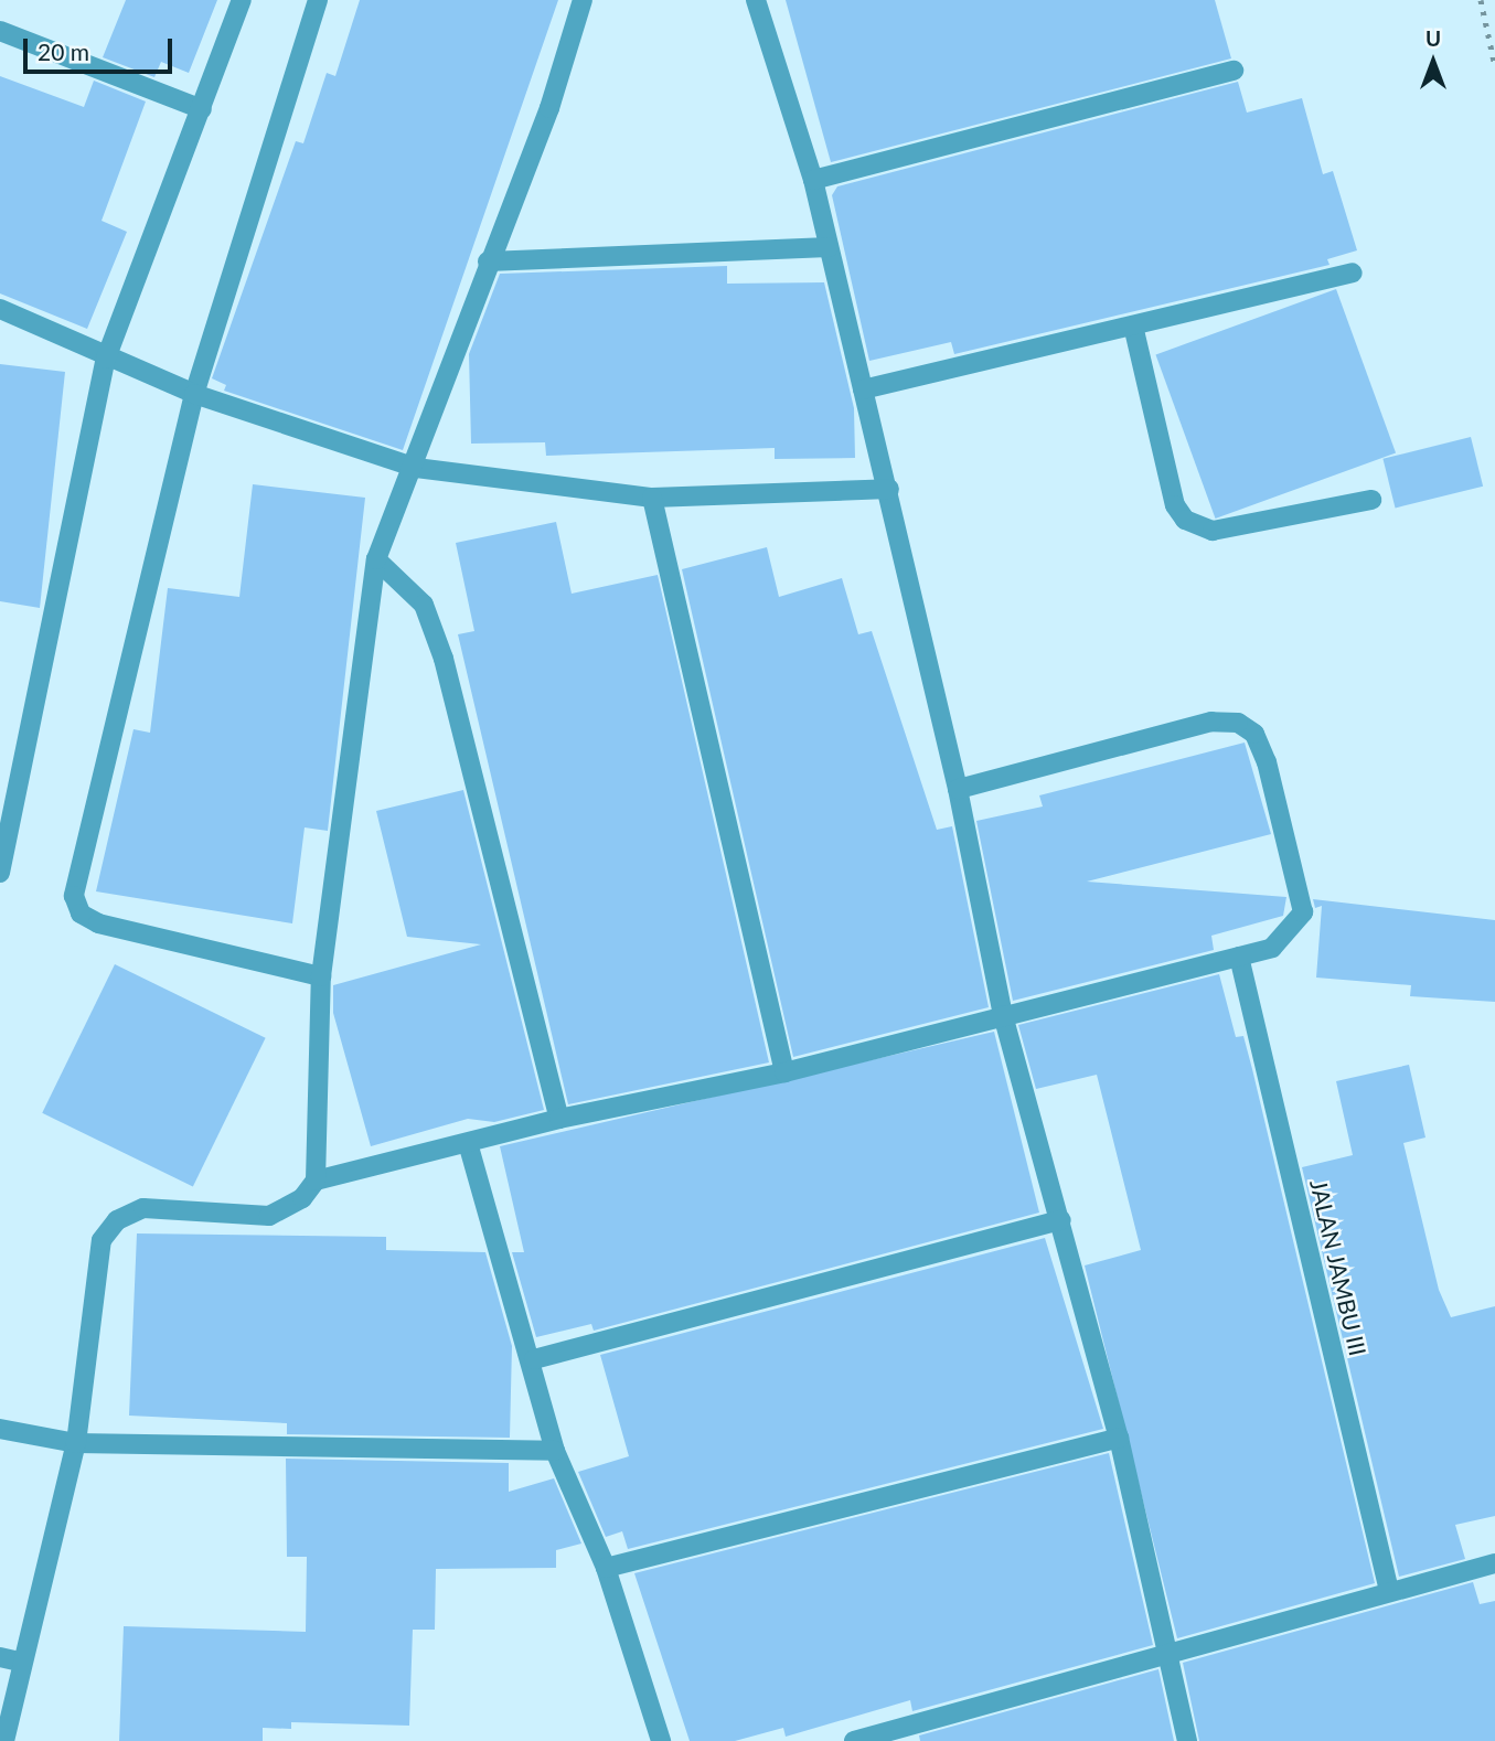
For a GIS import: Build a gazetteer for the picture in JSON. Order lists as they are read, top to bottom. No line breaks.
{"streets":{"street":["JALAN JAMBU III"]},"scale_bar":"20 m","north":"top"}
